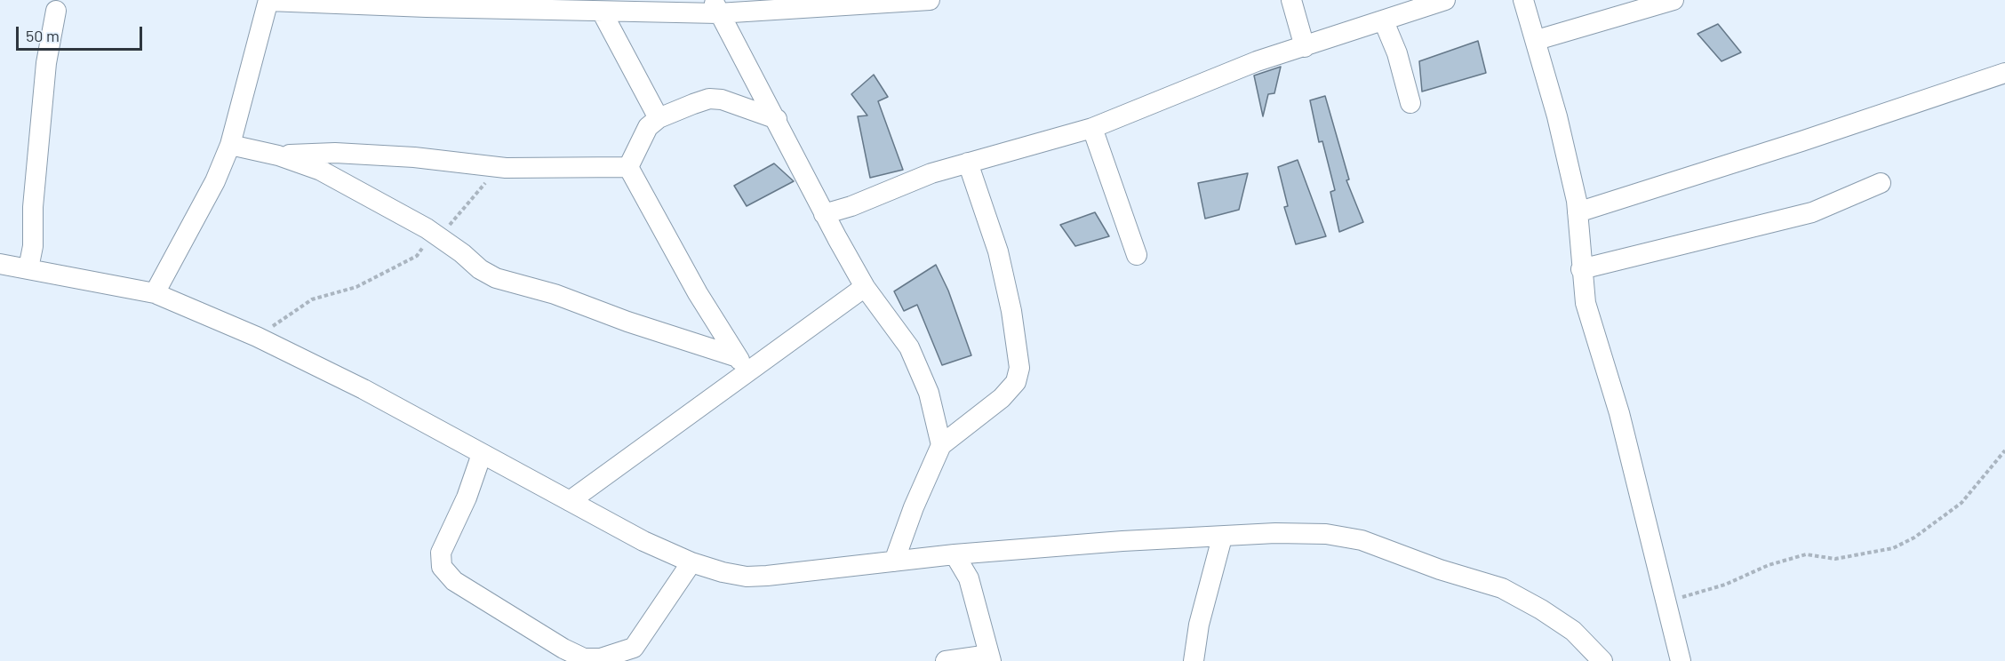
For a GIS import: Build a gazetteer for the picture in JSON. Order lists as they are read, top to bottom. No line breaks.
{"scale_bar":"50 m"}
